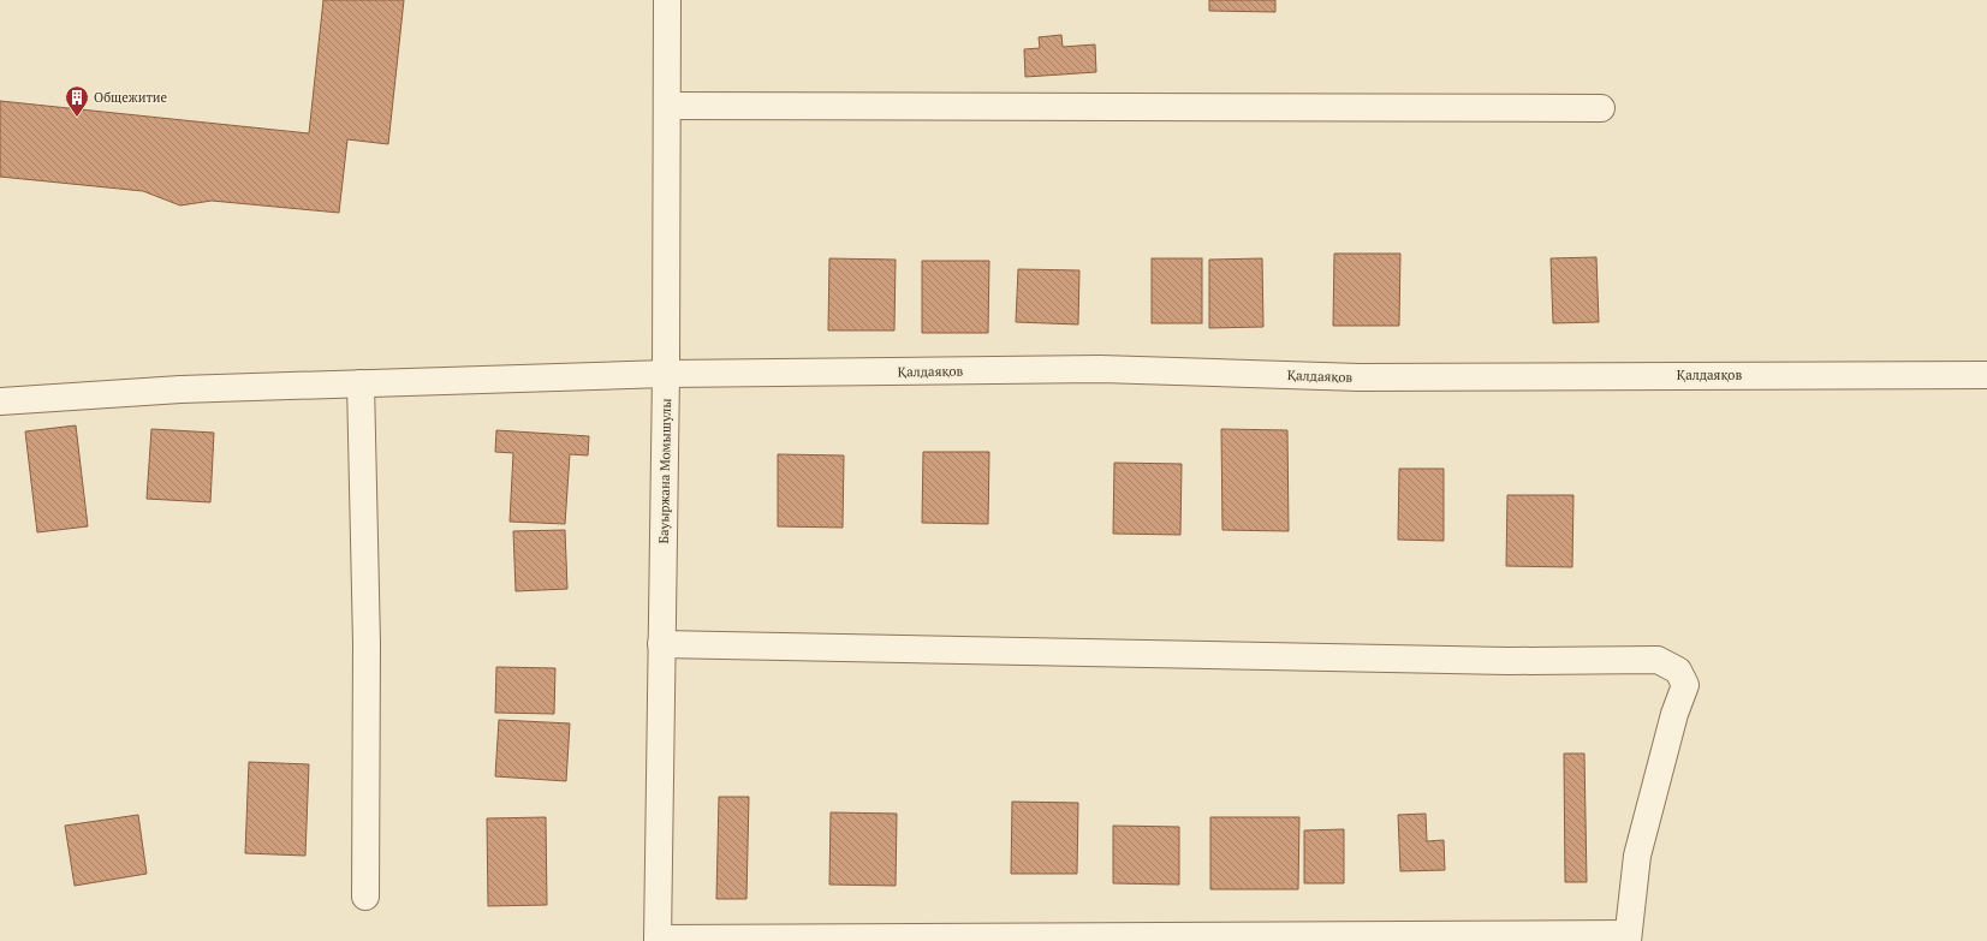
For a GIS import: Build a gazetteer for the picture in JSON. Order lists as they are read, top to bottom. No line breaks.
{"streets":{"street":["Қалдаяқов","Бауыржана Момышулы"]},"crossings":[["Қалдаяқов","Бауыржана Момышулы"]],"places":{"building":["Общежитие"]}}
